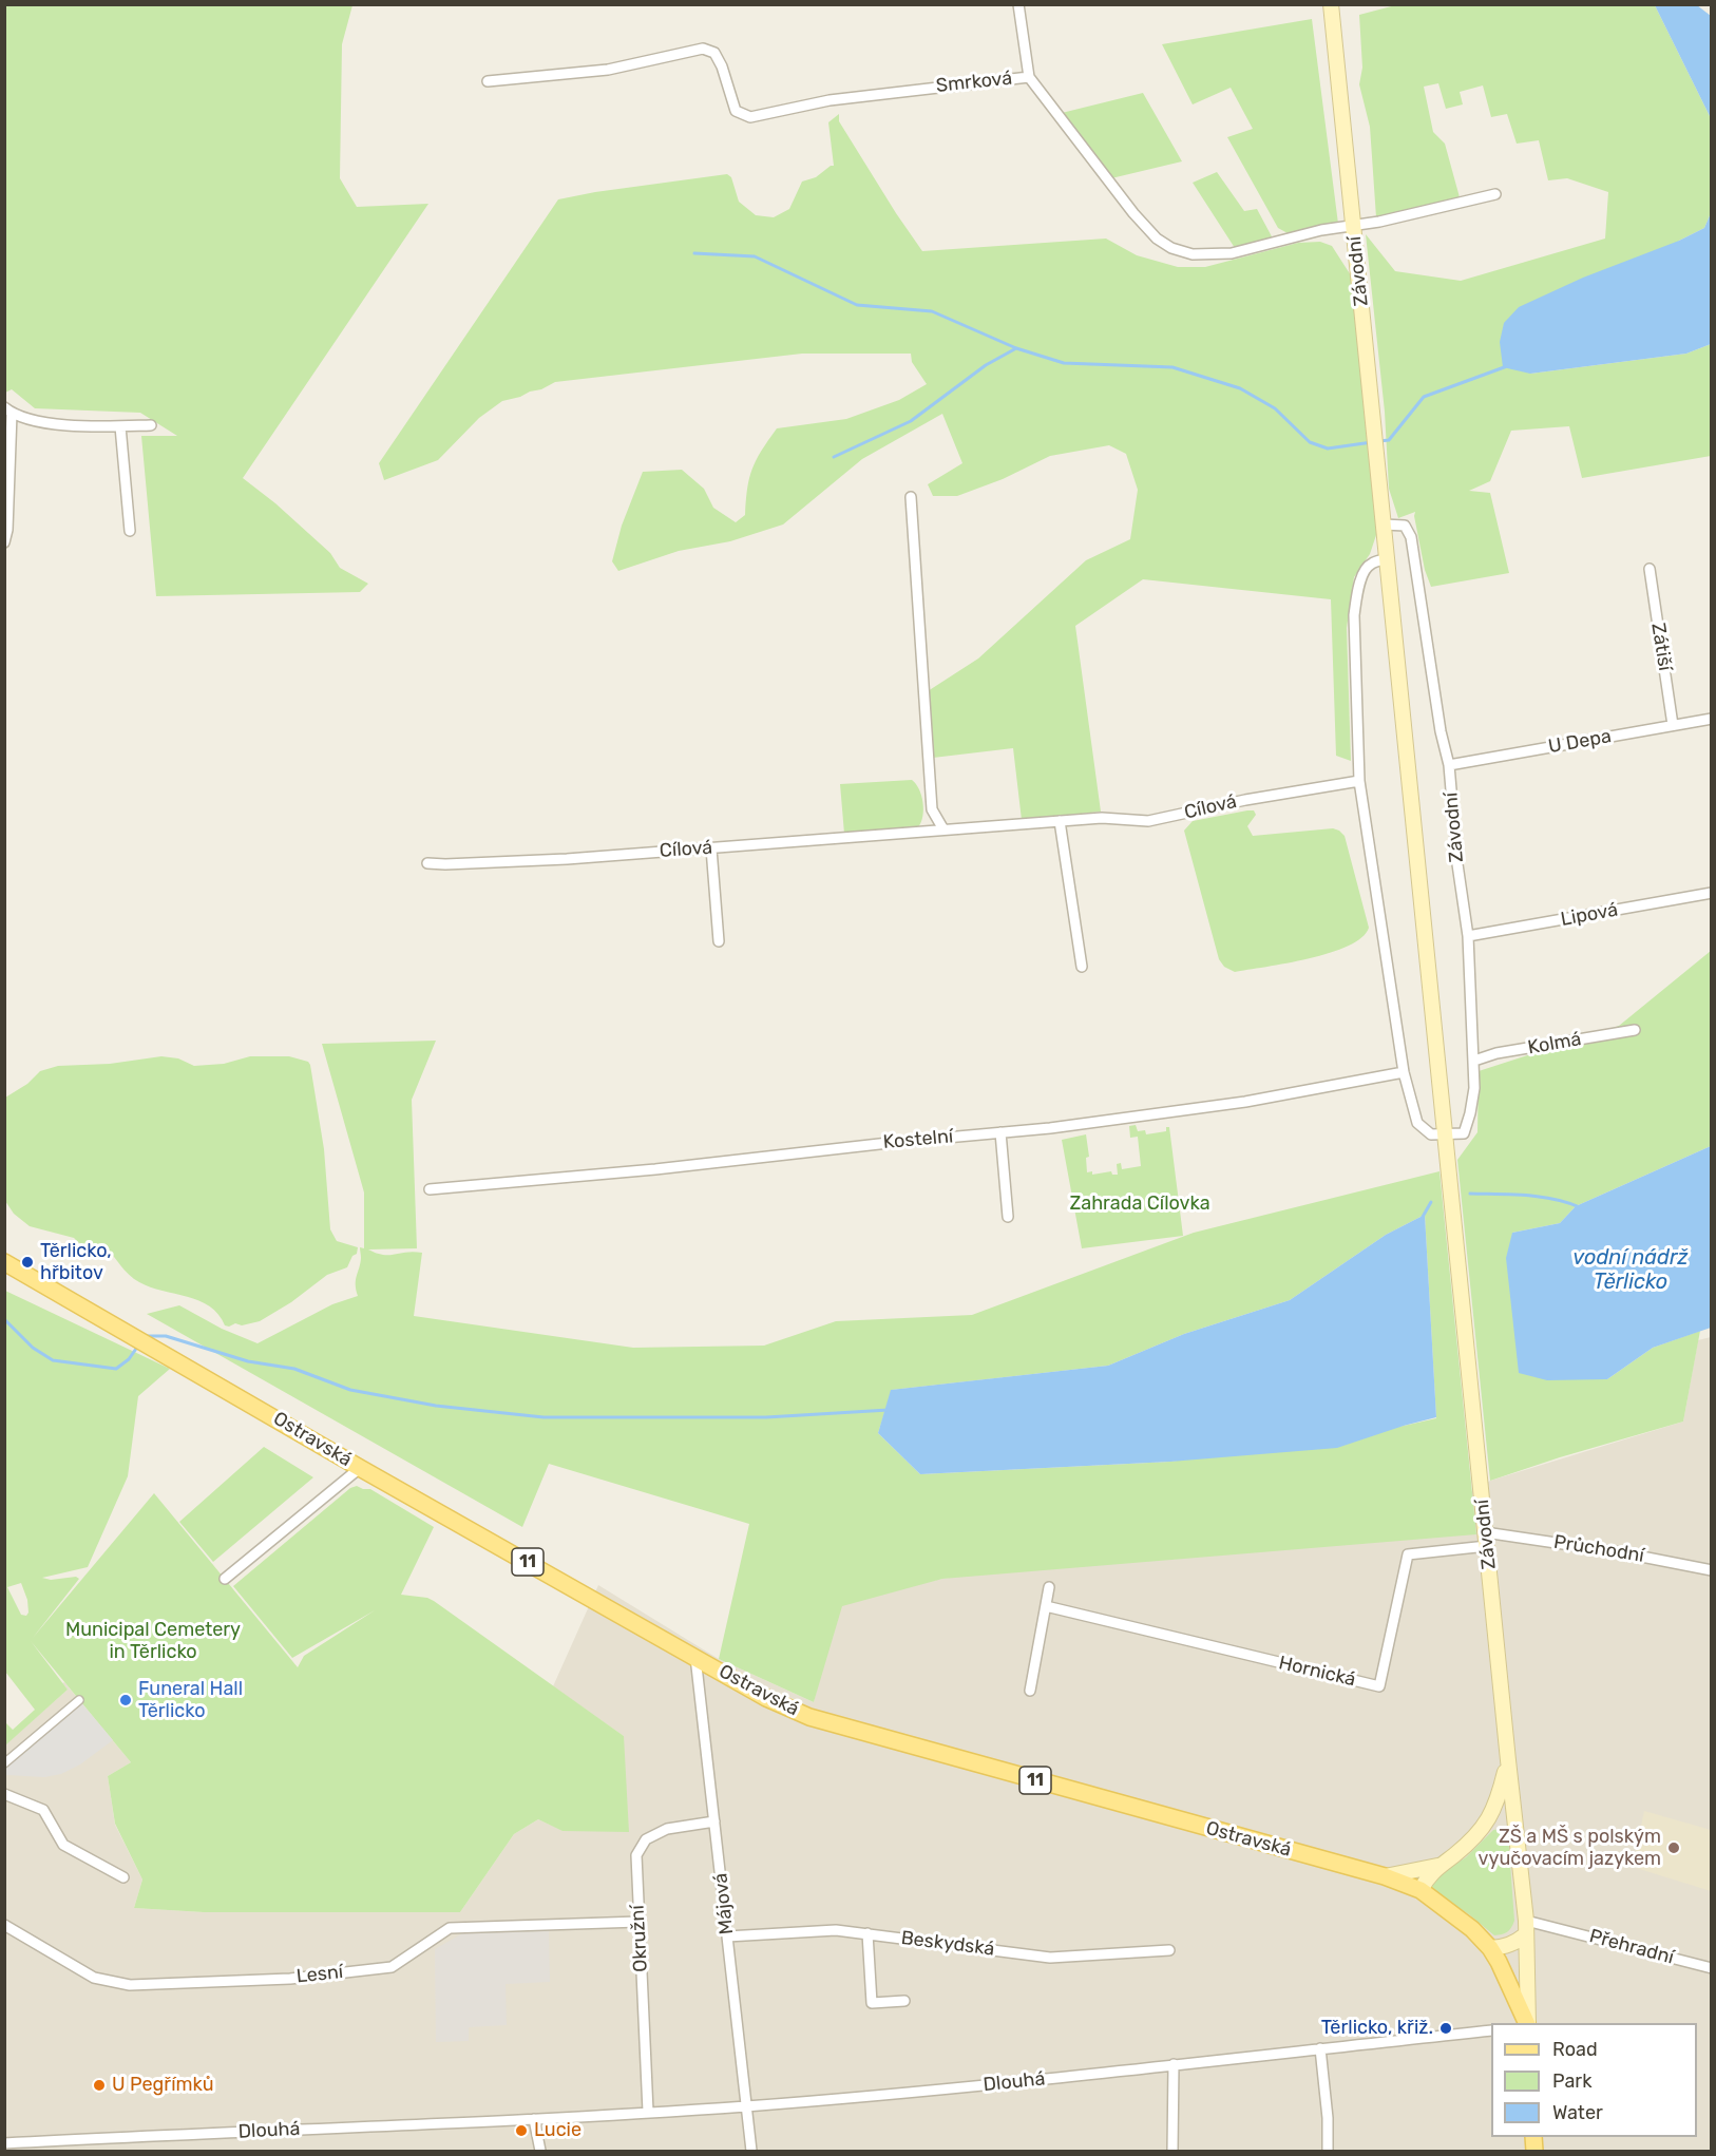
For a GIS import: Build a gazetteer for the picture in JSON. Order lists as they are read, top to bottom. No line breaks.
{"streets":{"main road":["Závodní","Ostravská","11"],"street":["Smrková","Zátiší","U Depa","Cílová","Lipová","Kolmá","Kostelní","Průchodní","Hornická","Májová","Okružní","Beskydská","Přehradní","Lesní","Dlouhá"]},"crossings":[["Smrková","Závodní"],["Závodní","U Depa"],["Závodní","Lipová"],["Závodní","Kolmá"],["Závodní","Průchodní"],["Závodní","Hornická"],["Závodní","Přehradní"],["Zátiší","U Depa"],["Ostravská","Májová"],["Průchodní","Hornická"],["Májová","Okružní"],["Májová","Beskydská"],["Májová","Dlouhá"],["Okružní","Lesní"],["Okružní","Dlouhá"]],"water":["vodní nádrž Těrlicko"],"parks":["Zahrada Cílovka","Municipal Cemetery in Těrlicko"],"places":["Těrlicko, hřbitov","Funeral Hall Těrlicko","ZŠ a MŠ s polským vyučovacím jazykem","Těrlicko, křiž.","U Pegřímků","Lucie"],"legend":["Road","Park","Water"]}
